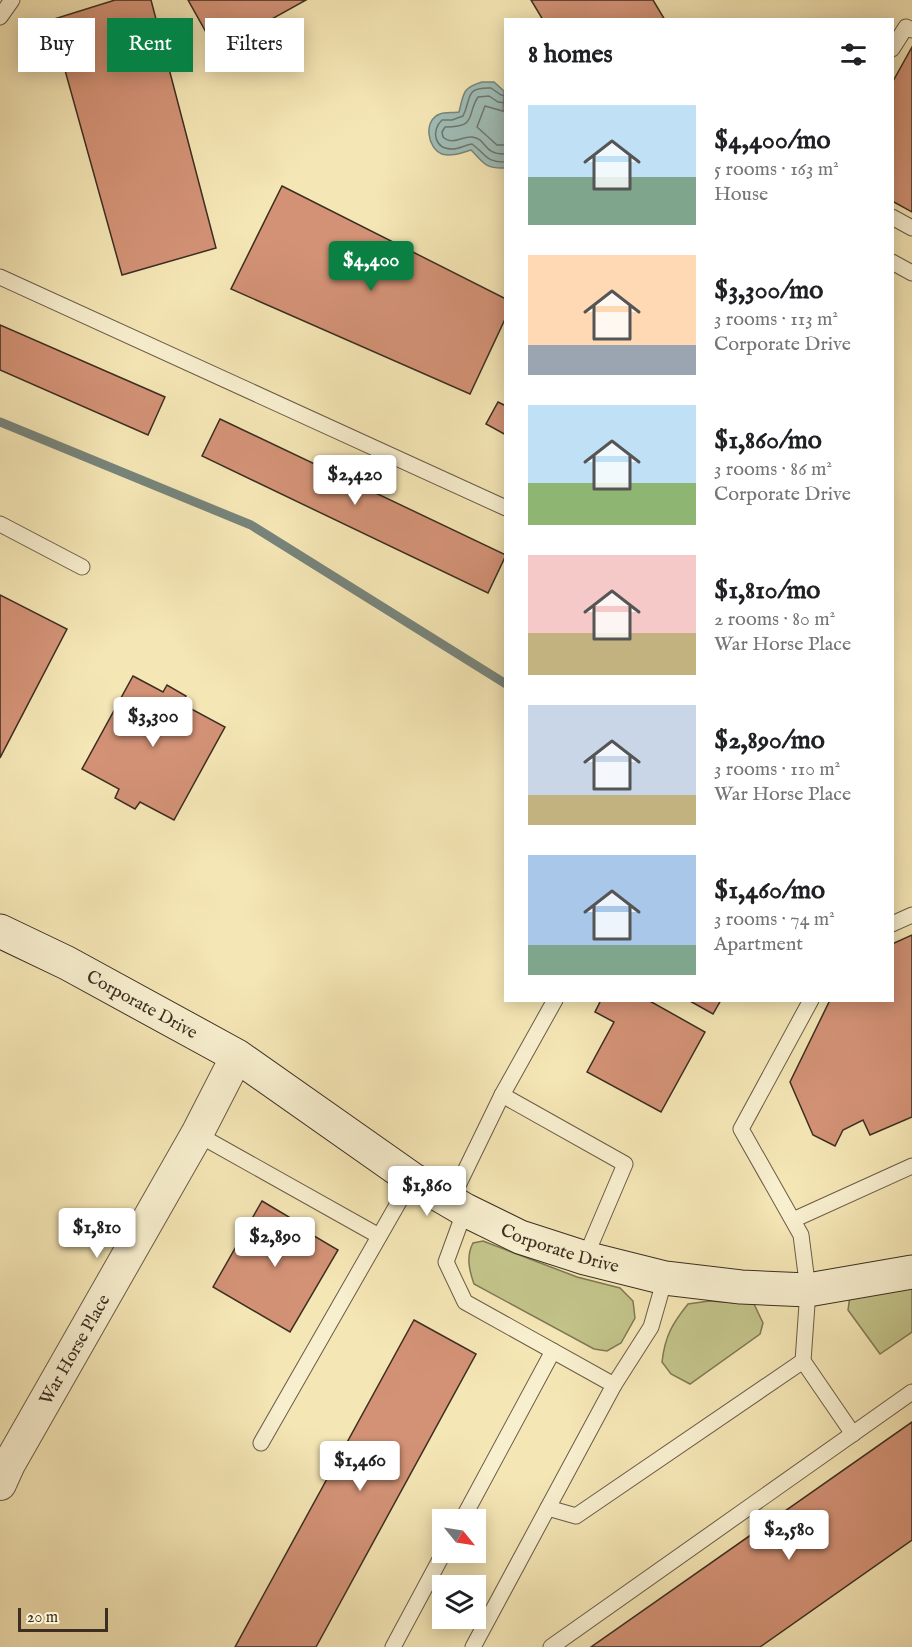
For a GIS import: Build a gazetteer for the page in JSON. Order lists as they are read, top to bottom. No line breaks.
{"streets":{"street":["Corporate Drive","War Horse Place"]},"crossings":[["Corporate Drive","War Horse Place"]],"scale_bar":"20 m","north":"bottom right","page":{"chip":["Buy","Rent","Filters"],"heading":"8 homes","list":[{"name":"$4,400/mo","note":"5 rooms · 163 m² · House"},{"name":"$3,300/mo","note":"3 rooms · 113 m² · Corporate Drive"},{"name":"$1,860/mo","note":"3 rooms · 86 m² · Corporate Drive"},{"name":"$1,810/mo","note":"2 rooms · 80 m² · War Horse Place"},{"name":"$2,890/mo","note":"3 rooms · 110 m² · War Horse Place"},{"name":"$1,460/mo","note":"3 rooms · 74 m² · Apartment"}],"price":["$4,400","$2,420","$3,300","$1,860","$1,810","$2,890","$1,460","$2,580"],"scale":"20 m"}}
